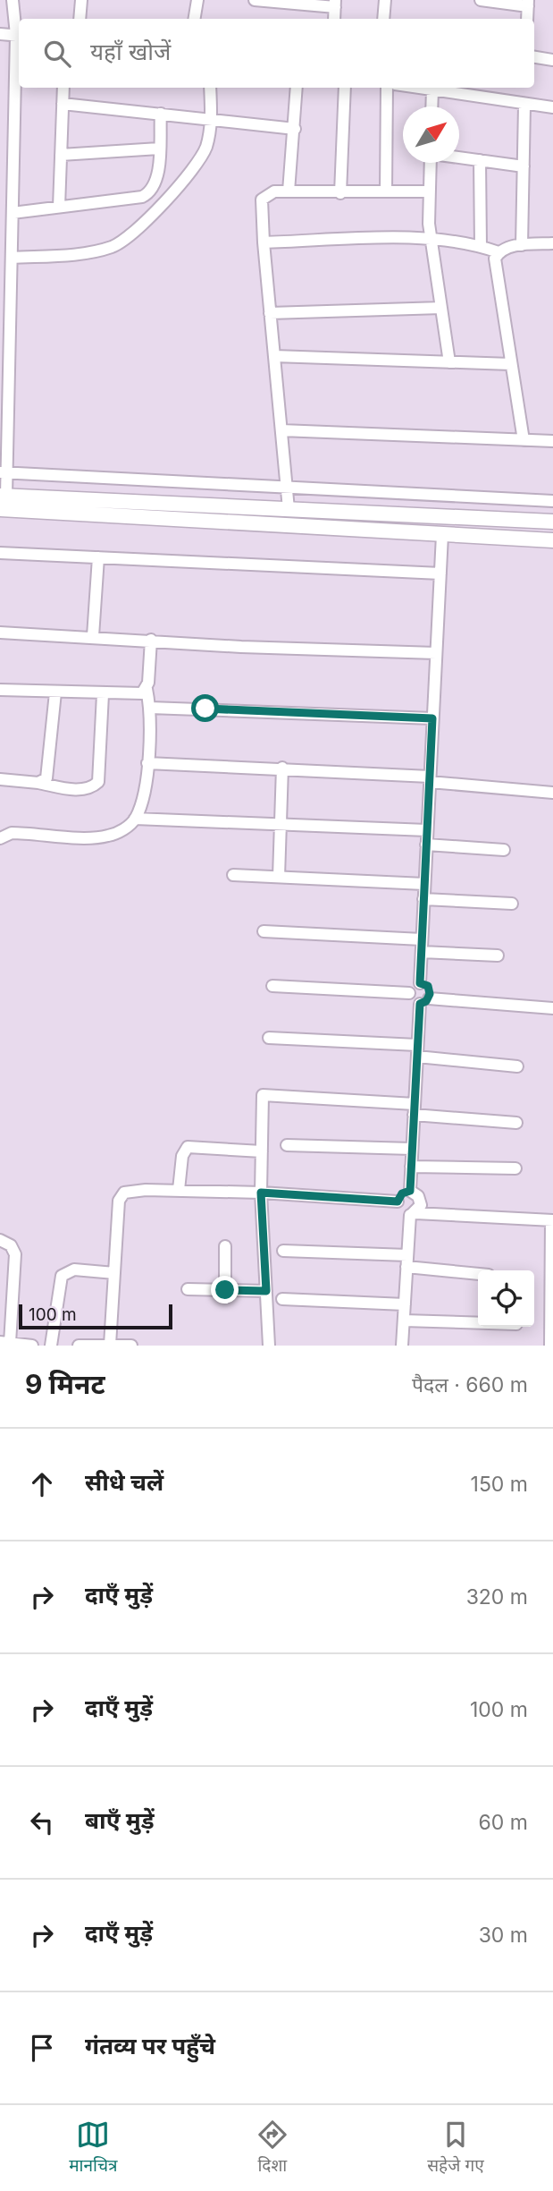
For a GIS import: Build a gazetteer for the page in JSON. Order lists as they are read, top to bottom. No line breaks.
{"scale_bar":"100 m","north":"top right","page":{"search":"यहाँ खोजें","scale":"100 m","heading":["9 मिनट","पैदल · 660 m"],"list":[["सीधे चलें","150 m"],["दाएँ मुड़ें","320 m"],["दाएँ मुड़ें","100 m"],["बाएँ मुड़ें","60 m"],["दाएँ मुड़ें","30 m"],"गंतव्य पर पहुँचे"],"nav":["मानचित्र","दिशा","सहेजे गए"]}}
